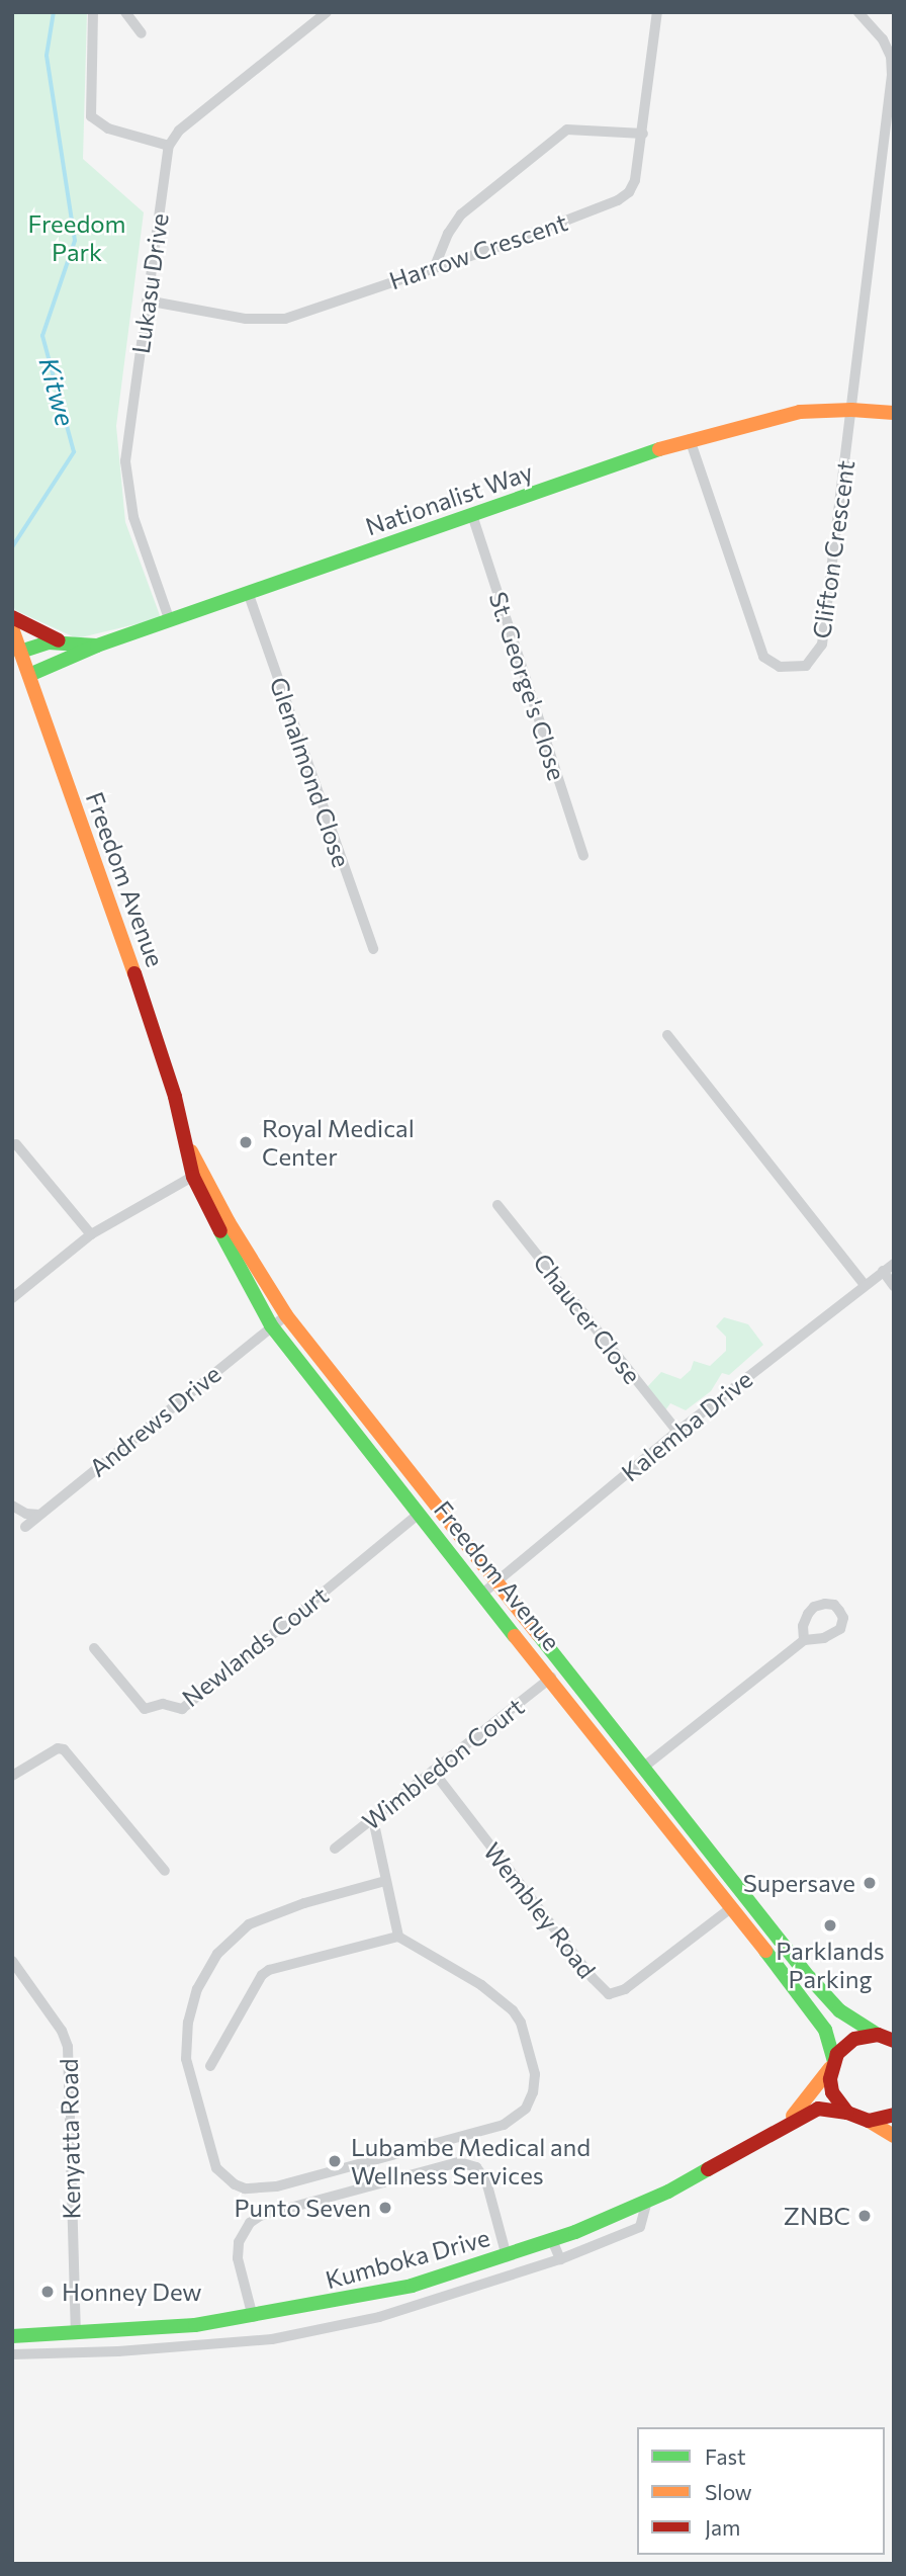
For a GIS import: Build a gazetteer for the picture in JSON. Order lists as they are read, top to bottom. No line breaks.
{"streets":{"main road":["Nationalist Way","Freedom Avenue","Kumboka Drive"],"street":["Harrow Crescent","Lukasu Drive","Clifton Crescent","St. George's Close","Glenalmond Close","Chaucer Close","Andrews Drive","Kalemba Drive","Newlands Court","Wimbledon Court","Wembley Road","Kenyatta Road"]},"crossings":[["Harrow Crescent","Lukasu Drive"],["Lukasu Drive","Nationalist Way"],["Nationalist Way","Clifton Crescent"],["Nationalist Way","St. George's Close"],["Nationalist Way","Glenalmond Close"],["Nationalist Way","Freedom Avenue"],["Freedom Avenue","Andrews Drive"],["Freedom Avenue","Kalemba Drive"],["Freedom Avenue","Newlands Court"],["Freedom Avenue","Wimbledon Court"],["Freedom Avenue","Wembley Road"],["Freedom Avenue","Kumboka Drive"],["Chaucer Close","Kalemba Drive"],["Wimbledon Court","Wembley Road"],["Kenyatta Road","Kumboka Drive"]],"water":["Kitwe"],"parks":["Freedom Park"],"places":["Royal Medical Center","Supersave","Parklands Parking","Lubambe Medical and Wellness Services","Punto Seven","ZNBC","Honney Dew"],"legend":["Fast","Slow","Jam"]}
